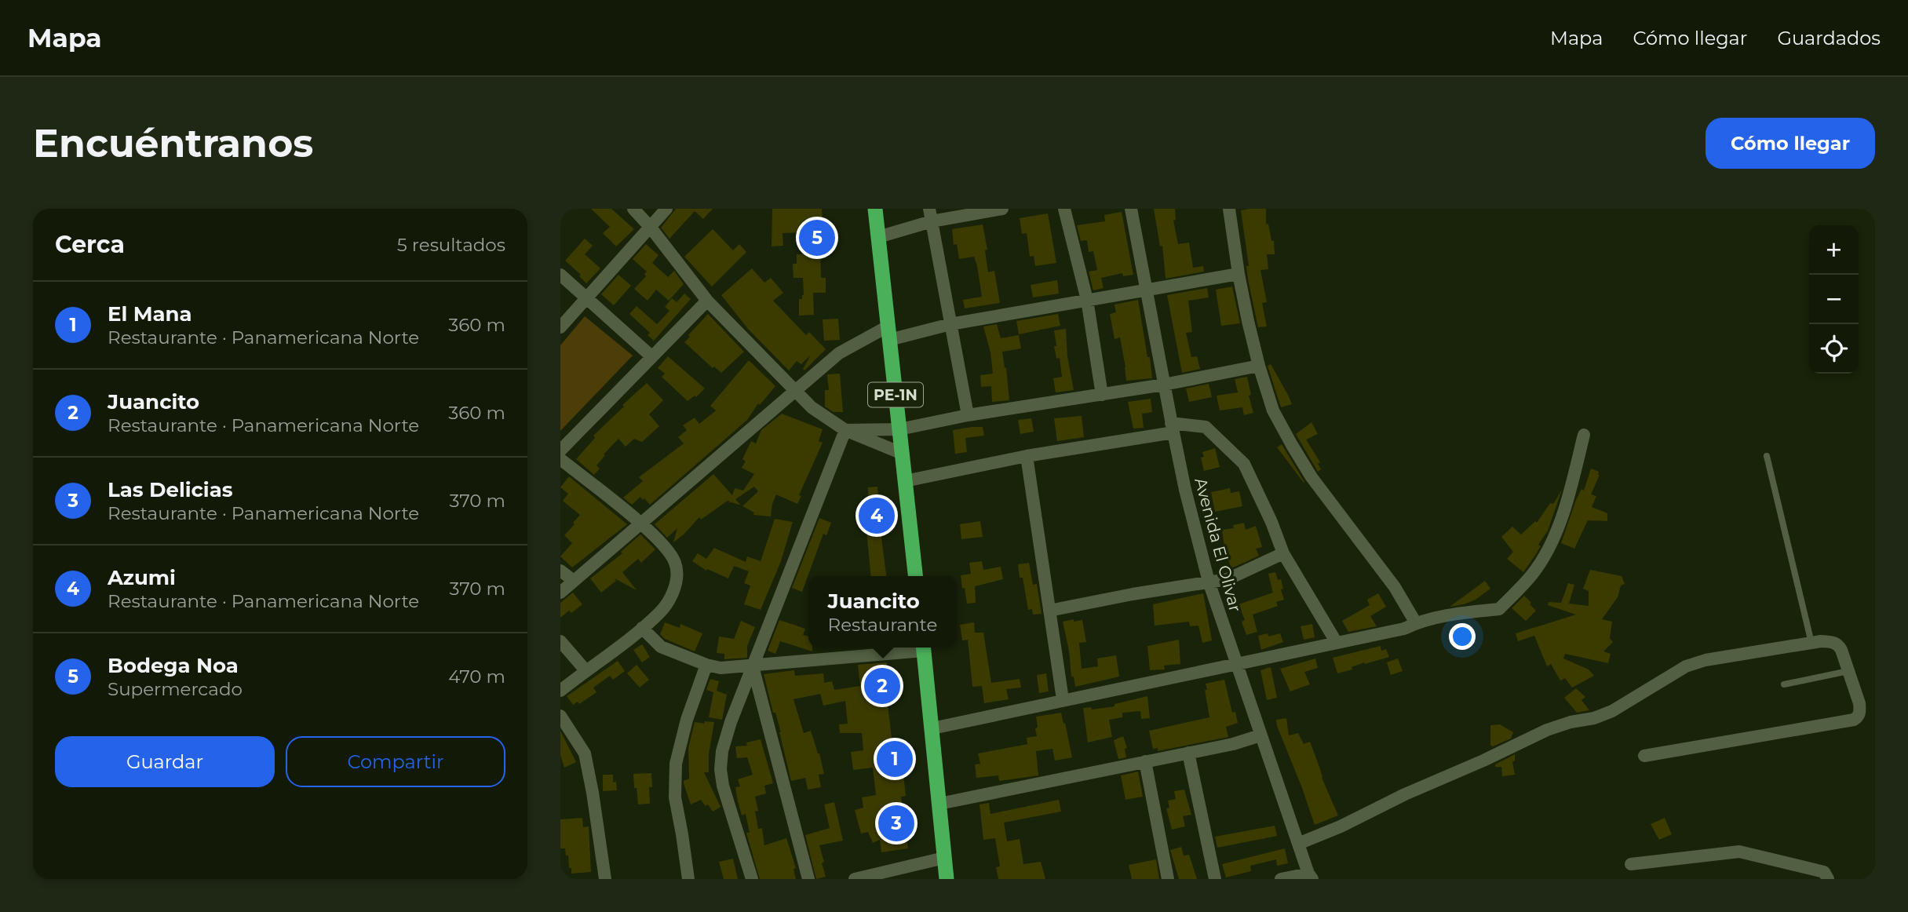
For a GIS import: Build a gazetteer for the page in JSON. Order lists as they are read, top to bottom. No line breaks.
{"streets":{"highway":["PE-1N"],"street":["Avenida El Olivar"]},"page":{"header":"Mapa","nav":["Mapa","Cómo llegar","Guardados"],"buttons":["Cómo llegar",["Guardar","Compartir"]],"title":"Encuéntranos","heading":["Cerca","5 resultados"],"pins":["5","4","2","1","3"],"map_buttons":["+","−"],"list":[{"mark":"1","name":"El Mana","note":"Restaurante · Panamericana Norte","value":"360 m"},{"mark":"2","name":"Juancito","note":"Restaurante · Panamericana Norte","value":"360 m"},{"mark":"3","name":"Las Delicias","note":"Restaurante · Panamericana Norte","value":"370 m"},{"mark":"4","name":"Azumi","note":"Restaurante · Panamericana Norte","value":"370 m"},{"mark":"5","name":"Bodega Noa","note":"Supermercado","value":"470 m"}],"popup":["Juancito","Restaurante"]}}
